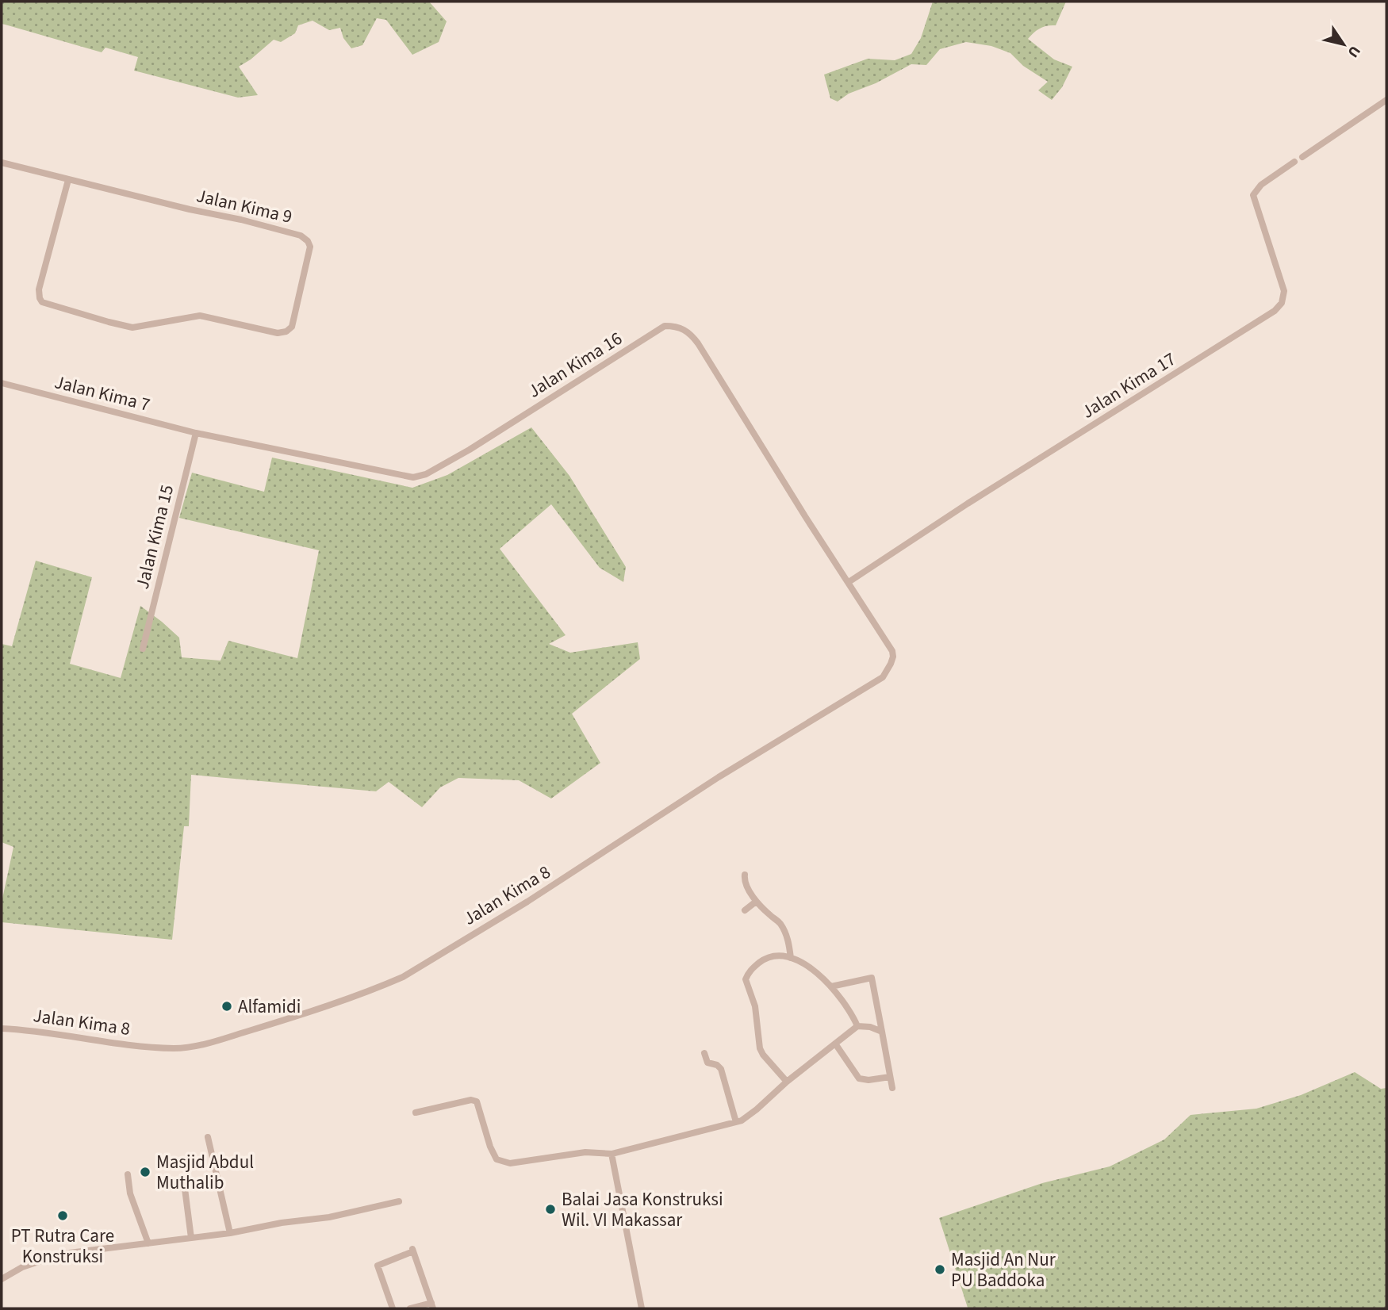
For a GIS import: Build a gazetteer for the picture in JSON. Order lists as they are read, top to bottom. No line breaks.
{"streets":{"street":["Jalan Kima 9","Jalan Kima 16","Jalan Kima 17","Jalan Kima 7","Jalan Kima 15","Jalan Kima 8"]},"crossings":[["Jalan Kima 16","Jalan Kima 17"],["Jalan Kima 16","Jalan Kima 7"],["Jalan Kima 16","Jalan Kima 15"],["Jalan Kima 16","Jalan Kima 8"],["Jalan Kima 17","Jalan Kima 8"],["Jalan Kima 7","Jalan Kima 15"]],"places":["Alfamidi","Masjid Abdul Muthalib","Balai Jasa Konstruksi Wil. VI Makassar","PT Rutra Care Konstruksi","Masjid An Nur PU Baddoka"],"north":"bottom right"}
